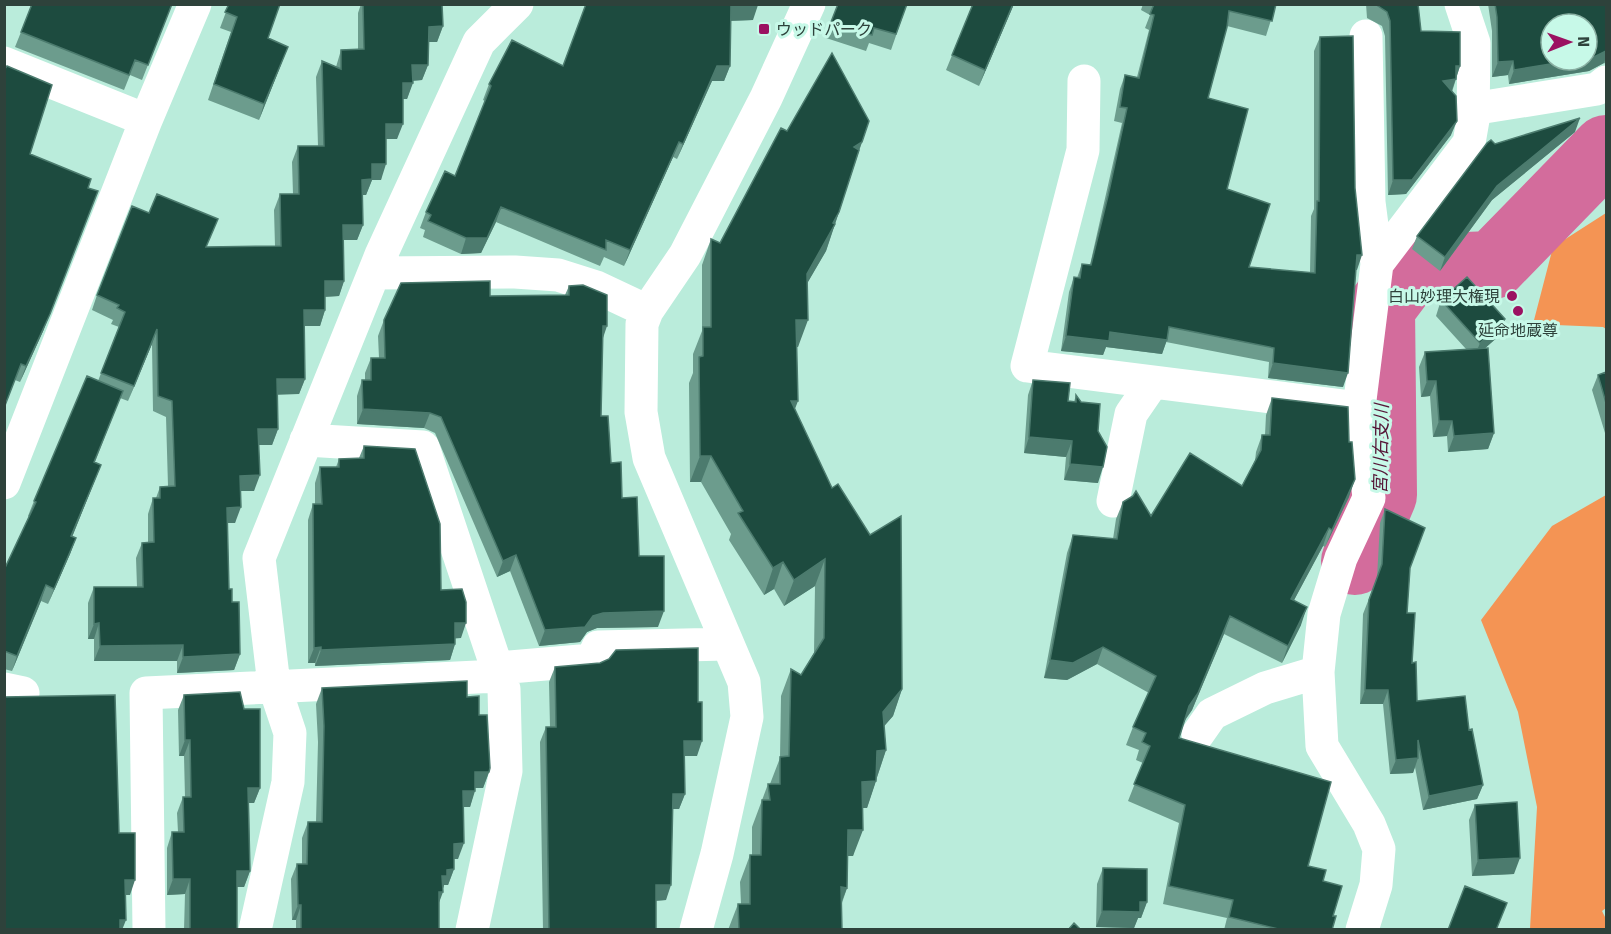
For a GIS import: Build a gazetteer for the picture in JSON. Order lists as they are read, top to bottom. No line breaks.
{"water":["宮川右支川"],"places":{"transit":["ウッドパーク"],"other":["白山妙理大権現","延命地蔵尊"]},"north":"right"}
